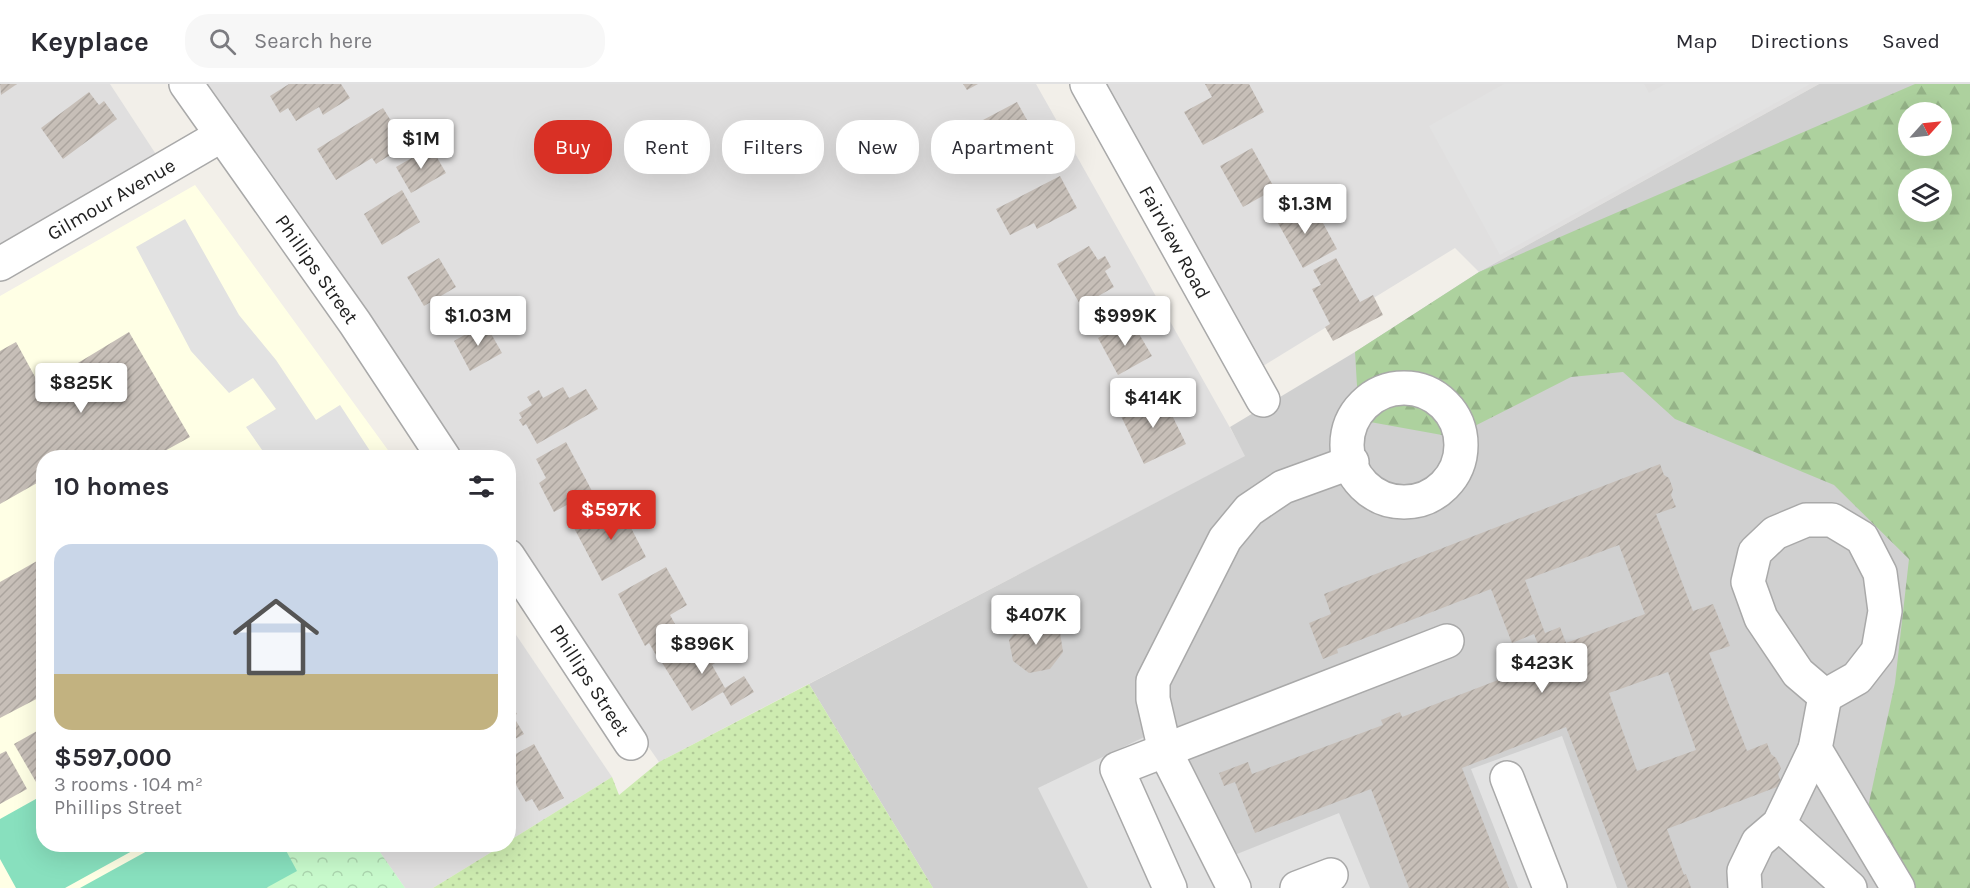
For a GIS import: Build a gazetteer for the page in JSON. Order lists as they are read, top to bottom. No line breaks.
{"streets":{"street":["Gilmour Avenue","Fairview Road","Phillips Street"]},"crossings":[["Gilmour Avenue","Phillips Street"]],"north":"top right","page":{"header":"Keyplace","search":"Search here","nav":["Map","Directions","Saved"],"price":["$1M","$1.3M","$1.03M","$999K","$825K","$414K","$597K","$407K","$896K","$423K"],"chip":["Buy","Rent","Filters","New","Apartment"],"heading":"10 homes","list":[{"name":"$597,000","note":"3 rooms · 104 m² · Phillips Street"}]}}
